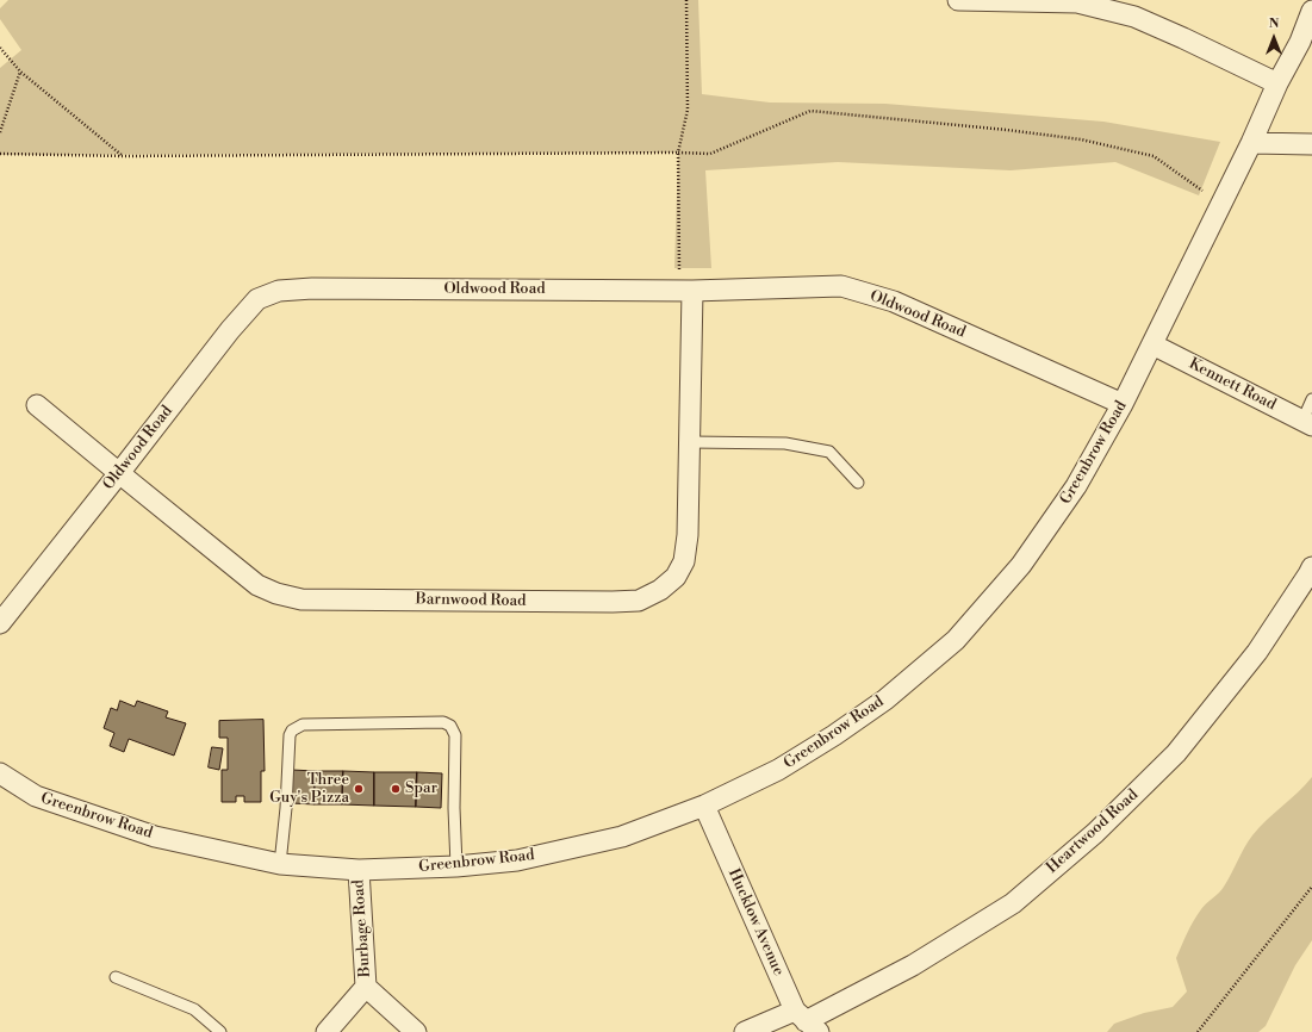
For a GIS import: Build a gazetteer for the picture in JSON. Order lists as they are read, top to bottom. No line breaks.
{"streets":{"street":["Oldwood Road","Kennett Road","Greenbrow Road","Barnwood Road","Heartwood Road","Hucklow Avenue","Burbage Road"]},"crossings":[["Oldwood Road","Greenbrow Road"],["Oldwood Road","Barnwood Road"],["Kennett Road","Greenbrow Road"],["Greenbrow Road","Hucklow Avenue"],["Greenbrow Road","Burbage Road"],["Heartwood Road","Hucklow Avenue"]],"places":["Three Guy's Pizza","Spar"],"north":"top"}
